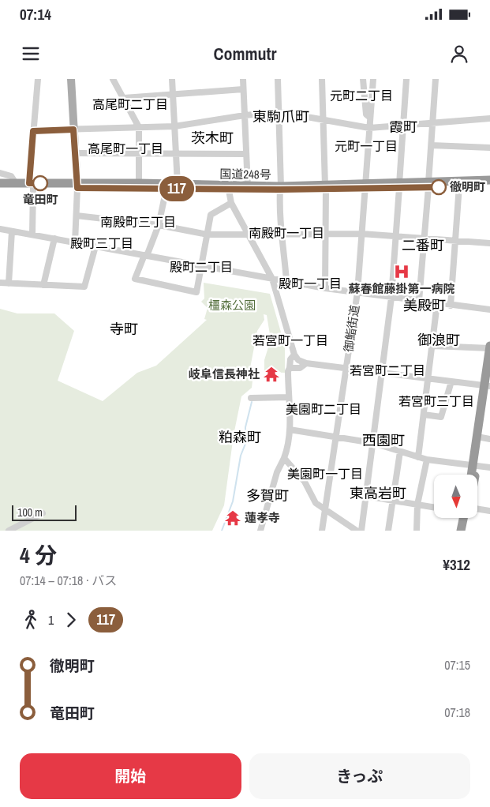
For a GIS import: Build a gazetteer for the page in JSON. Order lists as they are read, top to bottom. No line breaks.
{"streets":{"highway":["国道248号"],"street":["御鮨街道"]},"crossings":[["国道248号","御鮨街道"]],"districts":["元町二丁目","高尾町二丁目","東駒爪町","霞町","茨木町","元町一丁目","高尾町一丁目","南殿町三丁目","南殿町一丁目","殿町三丁目","二番町","殿町二丁目","殿町一丁目","美殿町","寺町","若宮町一丁目","御浪町","若宮町二丁目","若宮町三丁目","美園町二丁目","粕森町","西園町","美園町一丁目","東高岩町","多賀町"],"parks":["橿森公園"],"places":{"other":["竜田町","徹明町"],"hospital":["蘇春館藤掛第一病院"],"temple":["岐阜信長神社","蓮孝寺"]},"lines":["bus line 117"],"scale_bar":"100 m","north":"bottom","page":{"status":"07:14","header":"Commutr","on_map":"117","scale":"100 m","heading":["4 分","07:14 – 07:18 · バス","¥312"],"legs":["1","117"],"list":[{"name":"徹明町","value":"07:15"},{"name":"竜田町","value":"07:18"}],"buttons":["開始","きっぷ"]}}
